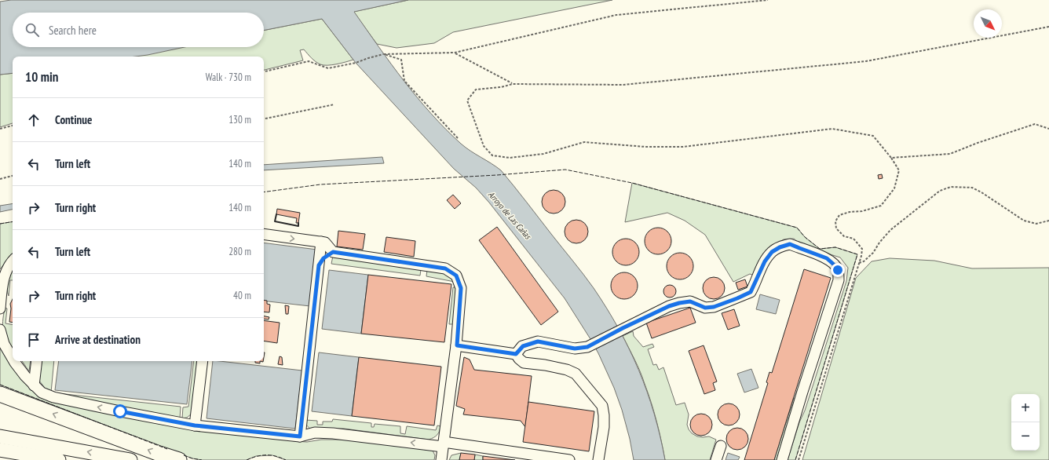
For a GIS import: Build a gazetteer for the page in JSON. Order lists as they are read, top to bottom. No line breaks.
{"water":["Arroyo de Las Cañas"],"north":"bottom right","page":{"search":"Search here","heading":["10 min","Walk · 730 m"],"list":[["Continue","130 m"],["Turn left","140 m"],["Turn right","140 m"],["Turn left","280 m"],["Turn right","40 m"],"Arrive at destination"],"map_buttons":["+","−"]}}
